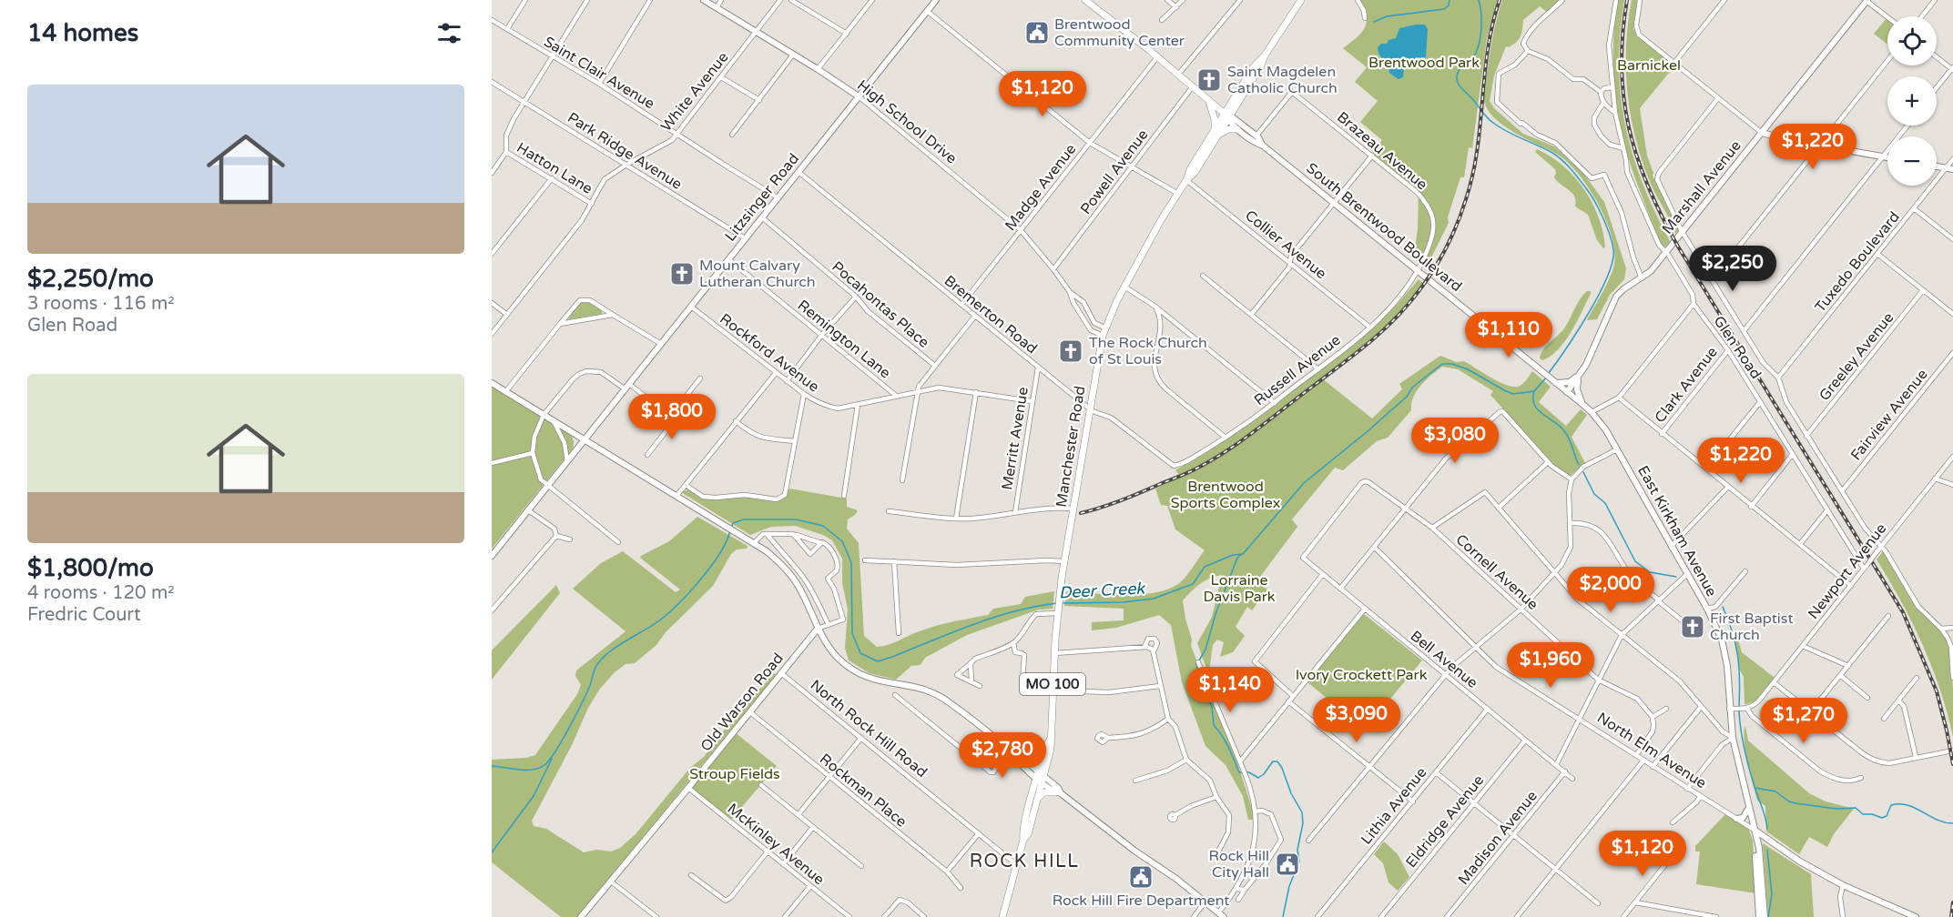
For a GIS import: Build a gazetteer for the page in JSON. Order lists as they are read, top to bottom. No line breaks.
{"streets":{"main road":["South Brentwood Boulevard","Manchester Road","MO 100"],"street":["Saint Clair Avenue","White Avenue","High School Drive","Park Ridge Avenue","Brazeau Avenue","Hatton Lane","Powell Avenue","Madge Avenue","Marshall Avenue","Litzsinger Road","Collier Avenue","Tuxedo Boulevard","Pocahontas Place","Bremerton Road","Remington Lane","Glen Road","Rockford Avenue","Greeley Avenue","Russell Avenue","Clark Avenue","Fairview Avenue","Merritt Avenue","East Kirkham Avenue","Newport Avenue","Cornell Avenue","Bell Avenue","Old Warson Road","North Rock Hill Road","North Elm Avenue","Rockman Place","Lithia Avenue","Eldridge Avenue","Madison Avenue","McKinley Avenue"]},"crossings":[["Saint Clair Avenue","White Avenue"],["Saint Clair Avenue","Litzsinger Road"],["White Avenue","High School Drive"],["White Avenue","Park Ridge Avenue"],["White Avenue","Hatton Lane"],["High School Drive","Powell Avenue"],["High School Drive","Madge Avenue"],["High School Drive","Litzsinger Road"],["High School Drive","Manchester Road"],["Park Ridge Avenue","Litzsinger Road"],["Brazeau Avenue","South Brentwood Boulevard"],["Brazeau Avenue","Russell Avenue"],["Powell Avenue","South Brentwood Boulevard"],["Madge Avenue","South Brentwood Boulevard"],["Madge Avenue","Bremerton Road"],["Marshall Avenue","South Brentwood Boulevard"],["Marshall Avenue","Glen Road"],["Litzsinger Road","Pocahontas Place"],["Litzsinger Road","Bremerton Road"],["Litzsinger Road","Remington Lane"],["Litzsinger Road","Rockford Avenue"],["South Brentwood Boulevard","Russell Avenue"],["South Brentwood Boulevard","Manchester Road"],["South Brentwood Boulevard","East Kirkham Avenue"],["Collier Avenue","Russell Avenue"],["Collier Avenue","Manchester Road"],["Tuxedo Boulevard","Glen Road"],["Bremerton Road","Russell Avenue"],["Bremerton Road","Merritt Avenue"],["Bremerton Road","Manchester Road"],["Remington Lane","Rockford Avenue"],["Glen Road","Greeley Avenue"],["Glen Road","Clark Avenue"],["Glen Road","Fairview Avenue"],["Glen Road","Newport Avenue"],["Rockford Avenue","Merritt Avenue"],["Manchester Road","North Rock Hill Road"],["East Kirkham Avenue","North Elm Avenue"],["Cornell Avenue","Bell Avenue"],["Bell Avenue","Lithia Avenue"],["Bell Avenue","Eldridge Avenue"],["Bell Avenue","Madison Avenue"],["Old Warson Road","North Rock Hill Road"],["Old Warson Road","Rockman Place"],["Old Warson Road","McKinley Avenue"]],"districts":["ROCK HILL"],"water":["Deer Creek"],"parks":["Brentwood Park","Barnickel","Brentwood Sports Complex","Lorraine Davis Park","Ivory Crockett Park","Stroup Fields"],"places":{"public building":["Brentwood Community Center","Rock Hill City Hall","Rock Hill Fire Department"],"church":["Saint Magdelen Catholic Church","Mount Calvary Lutheran Church","The Rock Church of St Louis","First Baptist Church"]},"page":{"heading":"14 homes","map_buttons":["+","−"],"list":[{"name":"$2,250/mo","note":"3 rooms · 116 m² · Glen Road"},{"name":"$1,800/mo","note":"4 rooms · 120 m² · Fredric Court"}],"price":["$1,120","$1,220","$2,250","$1,110","$1,800","$3,080","$1,220","$2,000","$1,960","$1,140","$3,090","$1,270","$2,780","$1,120"]}}
